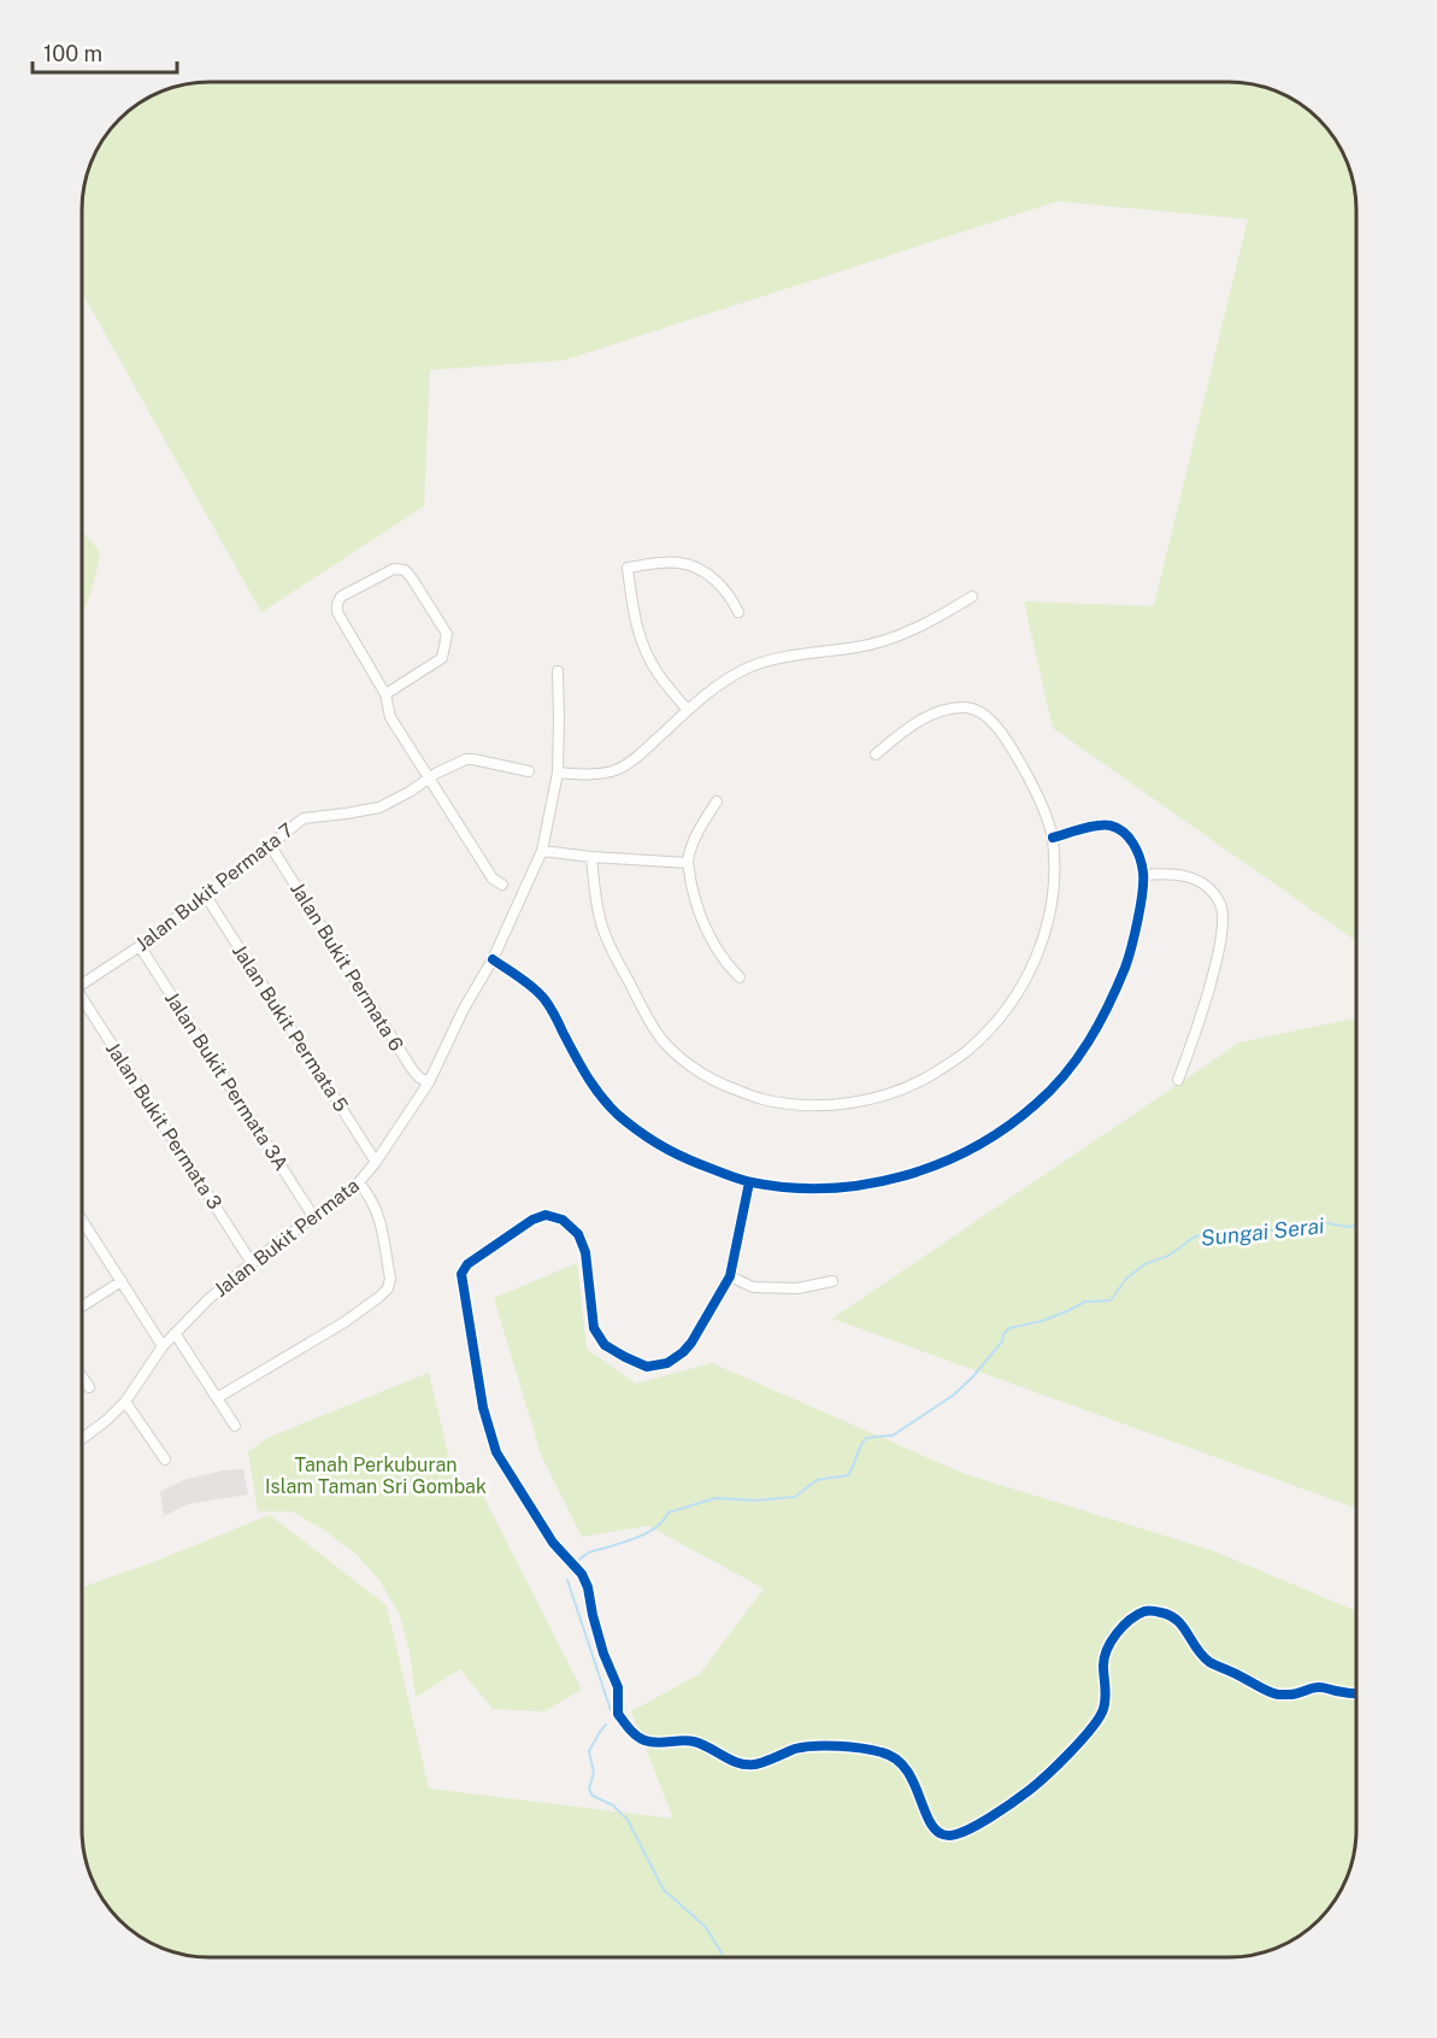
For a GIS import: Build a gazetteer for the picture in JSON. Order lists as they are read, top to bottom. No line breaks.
{"streets":{"street":["Jalan Bukit Permata 7","Jalan Bukit Permata 6","Jalan Bukit Permata 5","Jalan Bukit Permata 3A","Jalan Bukit Permata 3","Jalan Bukit Permata"]},"crossings":[["Jalan Bukit Permata 7","Jalan Bukit Permata 6"],["Jalan Bukit Permata 7","Jalan Bukit Permata 5"],["Jalan Bukit Permata 7","Jalan Bukit Permata 3A"],["Jalan Bukit Permata 6","Jalan Bukit Permata"],["Jalan Bukit Permata 5","Jalan Bukit Permata"],["Jalan Bukit Permata 3A","Jalan Bukit Permata"],["Jalan Bukit Permata 3","Jalan Bukit Permata"]],"water":["Sungai Serai"],"parks":["Tanah Perkuburan Islam Taman Sri Gombak"],"scale_bar":"100 m"}
